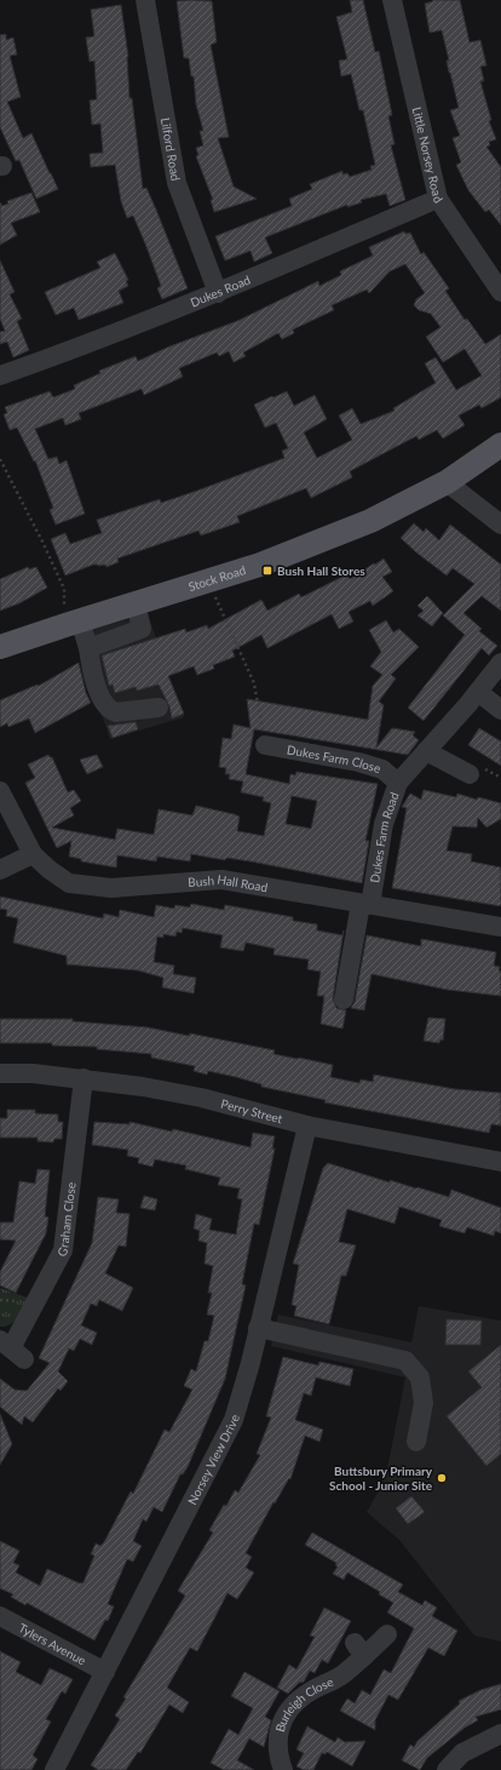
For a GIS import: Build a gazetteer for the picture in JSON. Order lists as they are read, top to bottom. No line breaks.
{"streets":{"main road":["Stock Road"],"street":["Lilford Road","Little Norsey Road","Dukes Road","Dukes Farm Close","Dukes Farm Road","Bush Hall Road","Perry Street","Graham Close","Norsey View Drive","Tylers Avenue","Burleigh Close"]},"crossings":[["Lilford Road","Dukes Road"],["Little Norsey Road","Dukes Road"],["Dukes Farm Close","Dukes Farm Road"],["Dukes Farm Road","Bush Hall Road"],["Perry Street","Graham Close"],["Perry Street","Norsey View Drive"],["Norsey View Drive","Tylers Avenue"]],"places":{"transit":["Bush Hall Stores"],"other":["Buttsbury Primary School - Junior Site"]}}
